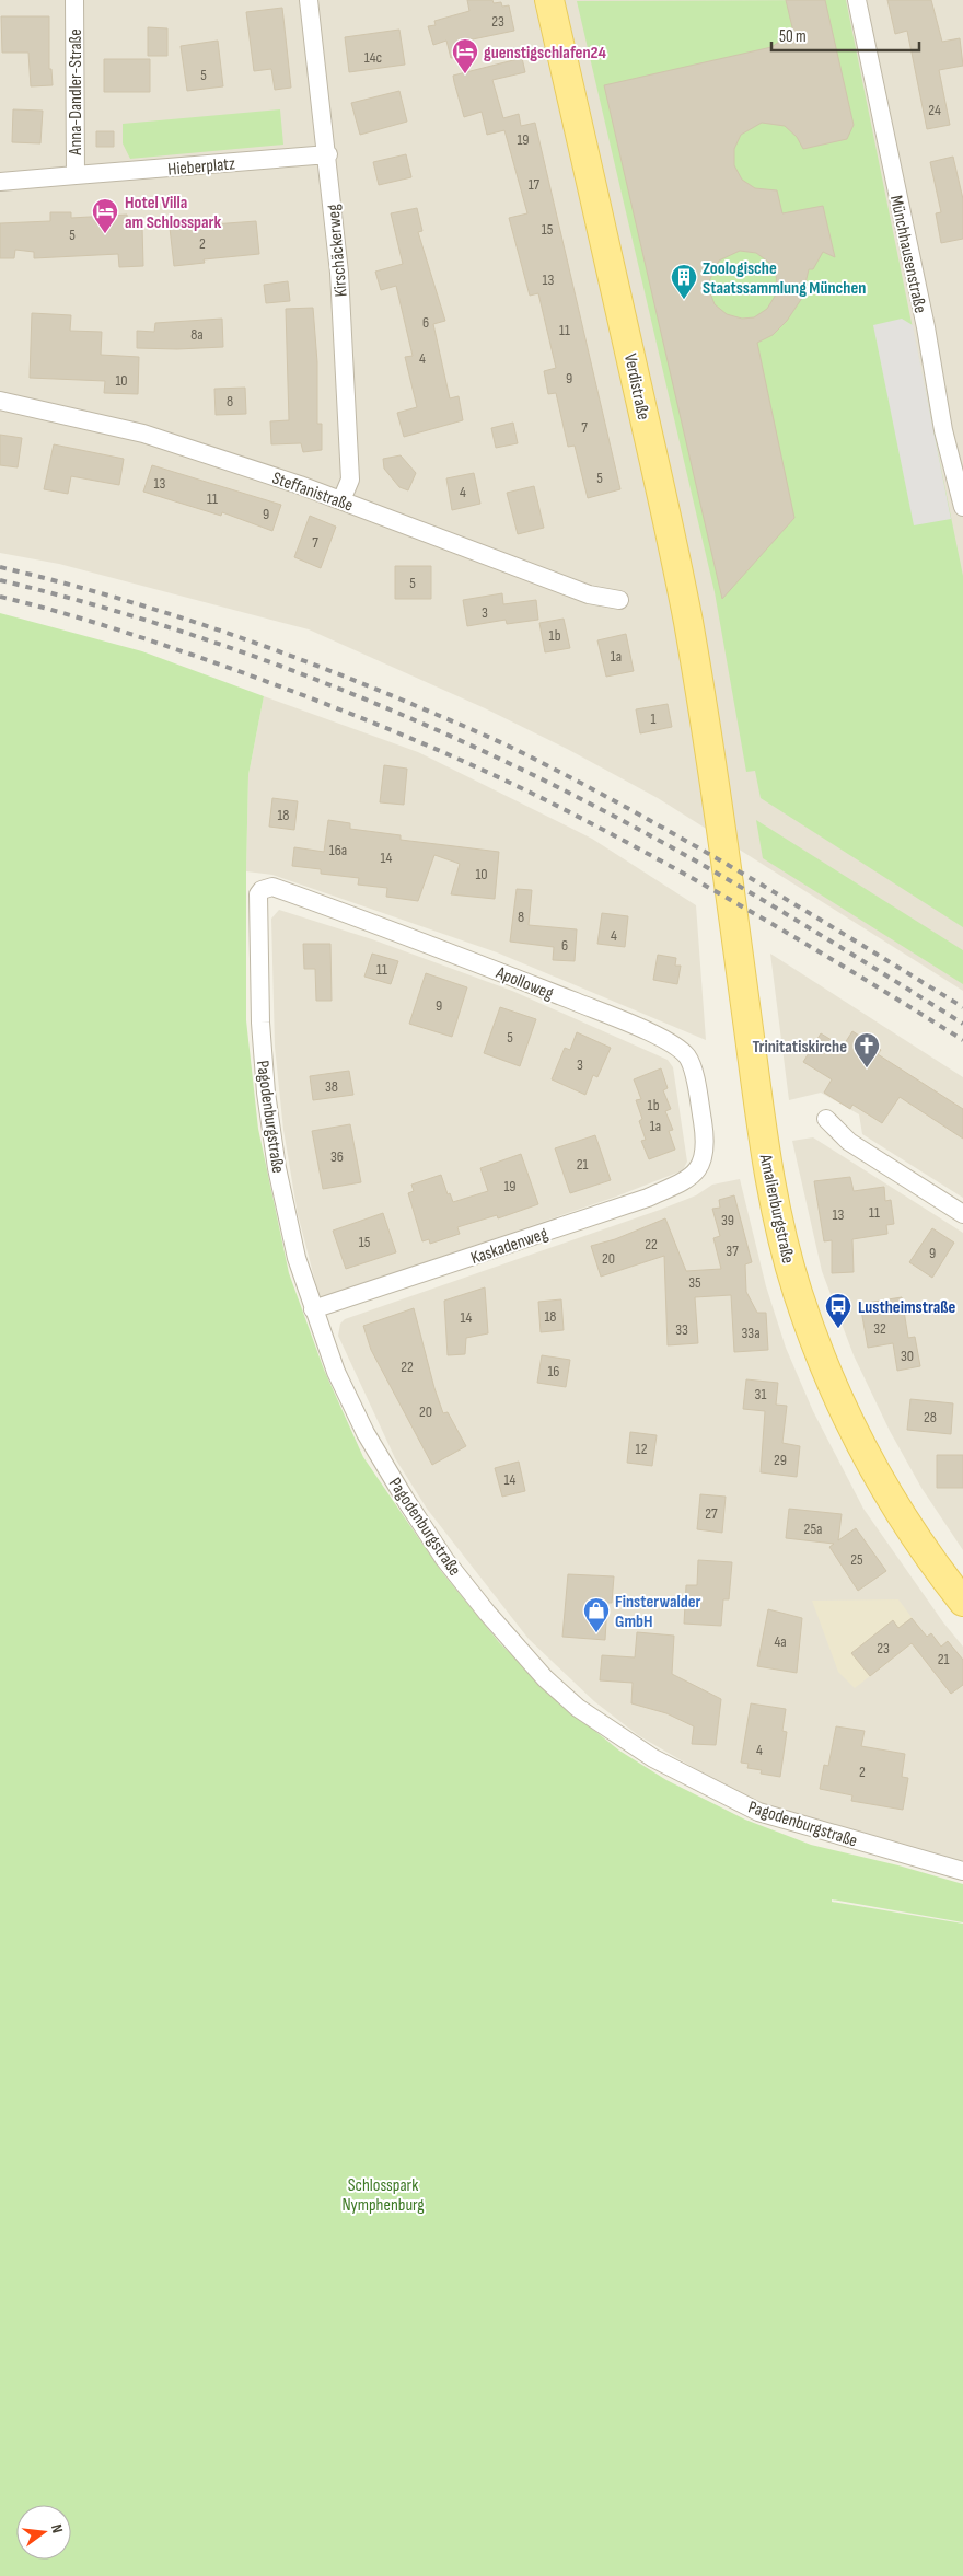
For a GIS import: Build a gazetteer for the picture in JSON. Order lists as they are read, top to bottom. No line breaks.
{"streets":{"main road":["Verdistraße","Amalienburgstraße"],"street":["Anna-Dandler-Straße","Hieberplatz","Kirschäckerweg","Münchhausenstraße","Steffanistraße","Apolloweg","Pagodenburgstraße","Kaskadenweg"]},"crossings":[["Anna-Dandler-Straße","Hieberplatz"],["Hieberplatz","Kirschäckerweg"],["Kirschäckerweg","Steffanistraße"],["Verdistraße","Amalienburgstraße"],["Apolloweg","Pagodenburgstraße"],["Apolloweg","Kaskadenweg"],["Pagodenburgstraße","Kaskadenweg"]],"parks":["Schlosspark Nymphenburg"],"places":{"hotel":["guenstigschlafen24","Hotel Villa am Schlosspark"],"building":["Zoologische Staatssammlung München"],"church":["Trinitatiskirche"],"bus stop":["Lustheimstraße"],"shop":["Finsterwalder GmbH"]},"house_numbers":["23","14c","5","24","19","17","15","5","2","13","6","11","8a","4","9","10","8","7","5","13","4","11","9","7","5","3","1b","1a","1","18","16a","14","10","8","4","6","11","9","5","3","38","1b","1a","36","21","19","11","13","39","15","22","37","9","20","35","18","14","32","33","33a","30","22","16","31","20","28","12","29","14","27","25a","25","4a","23","21","4","2"],"scale_bar":"50 m","north":"right"}
